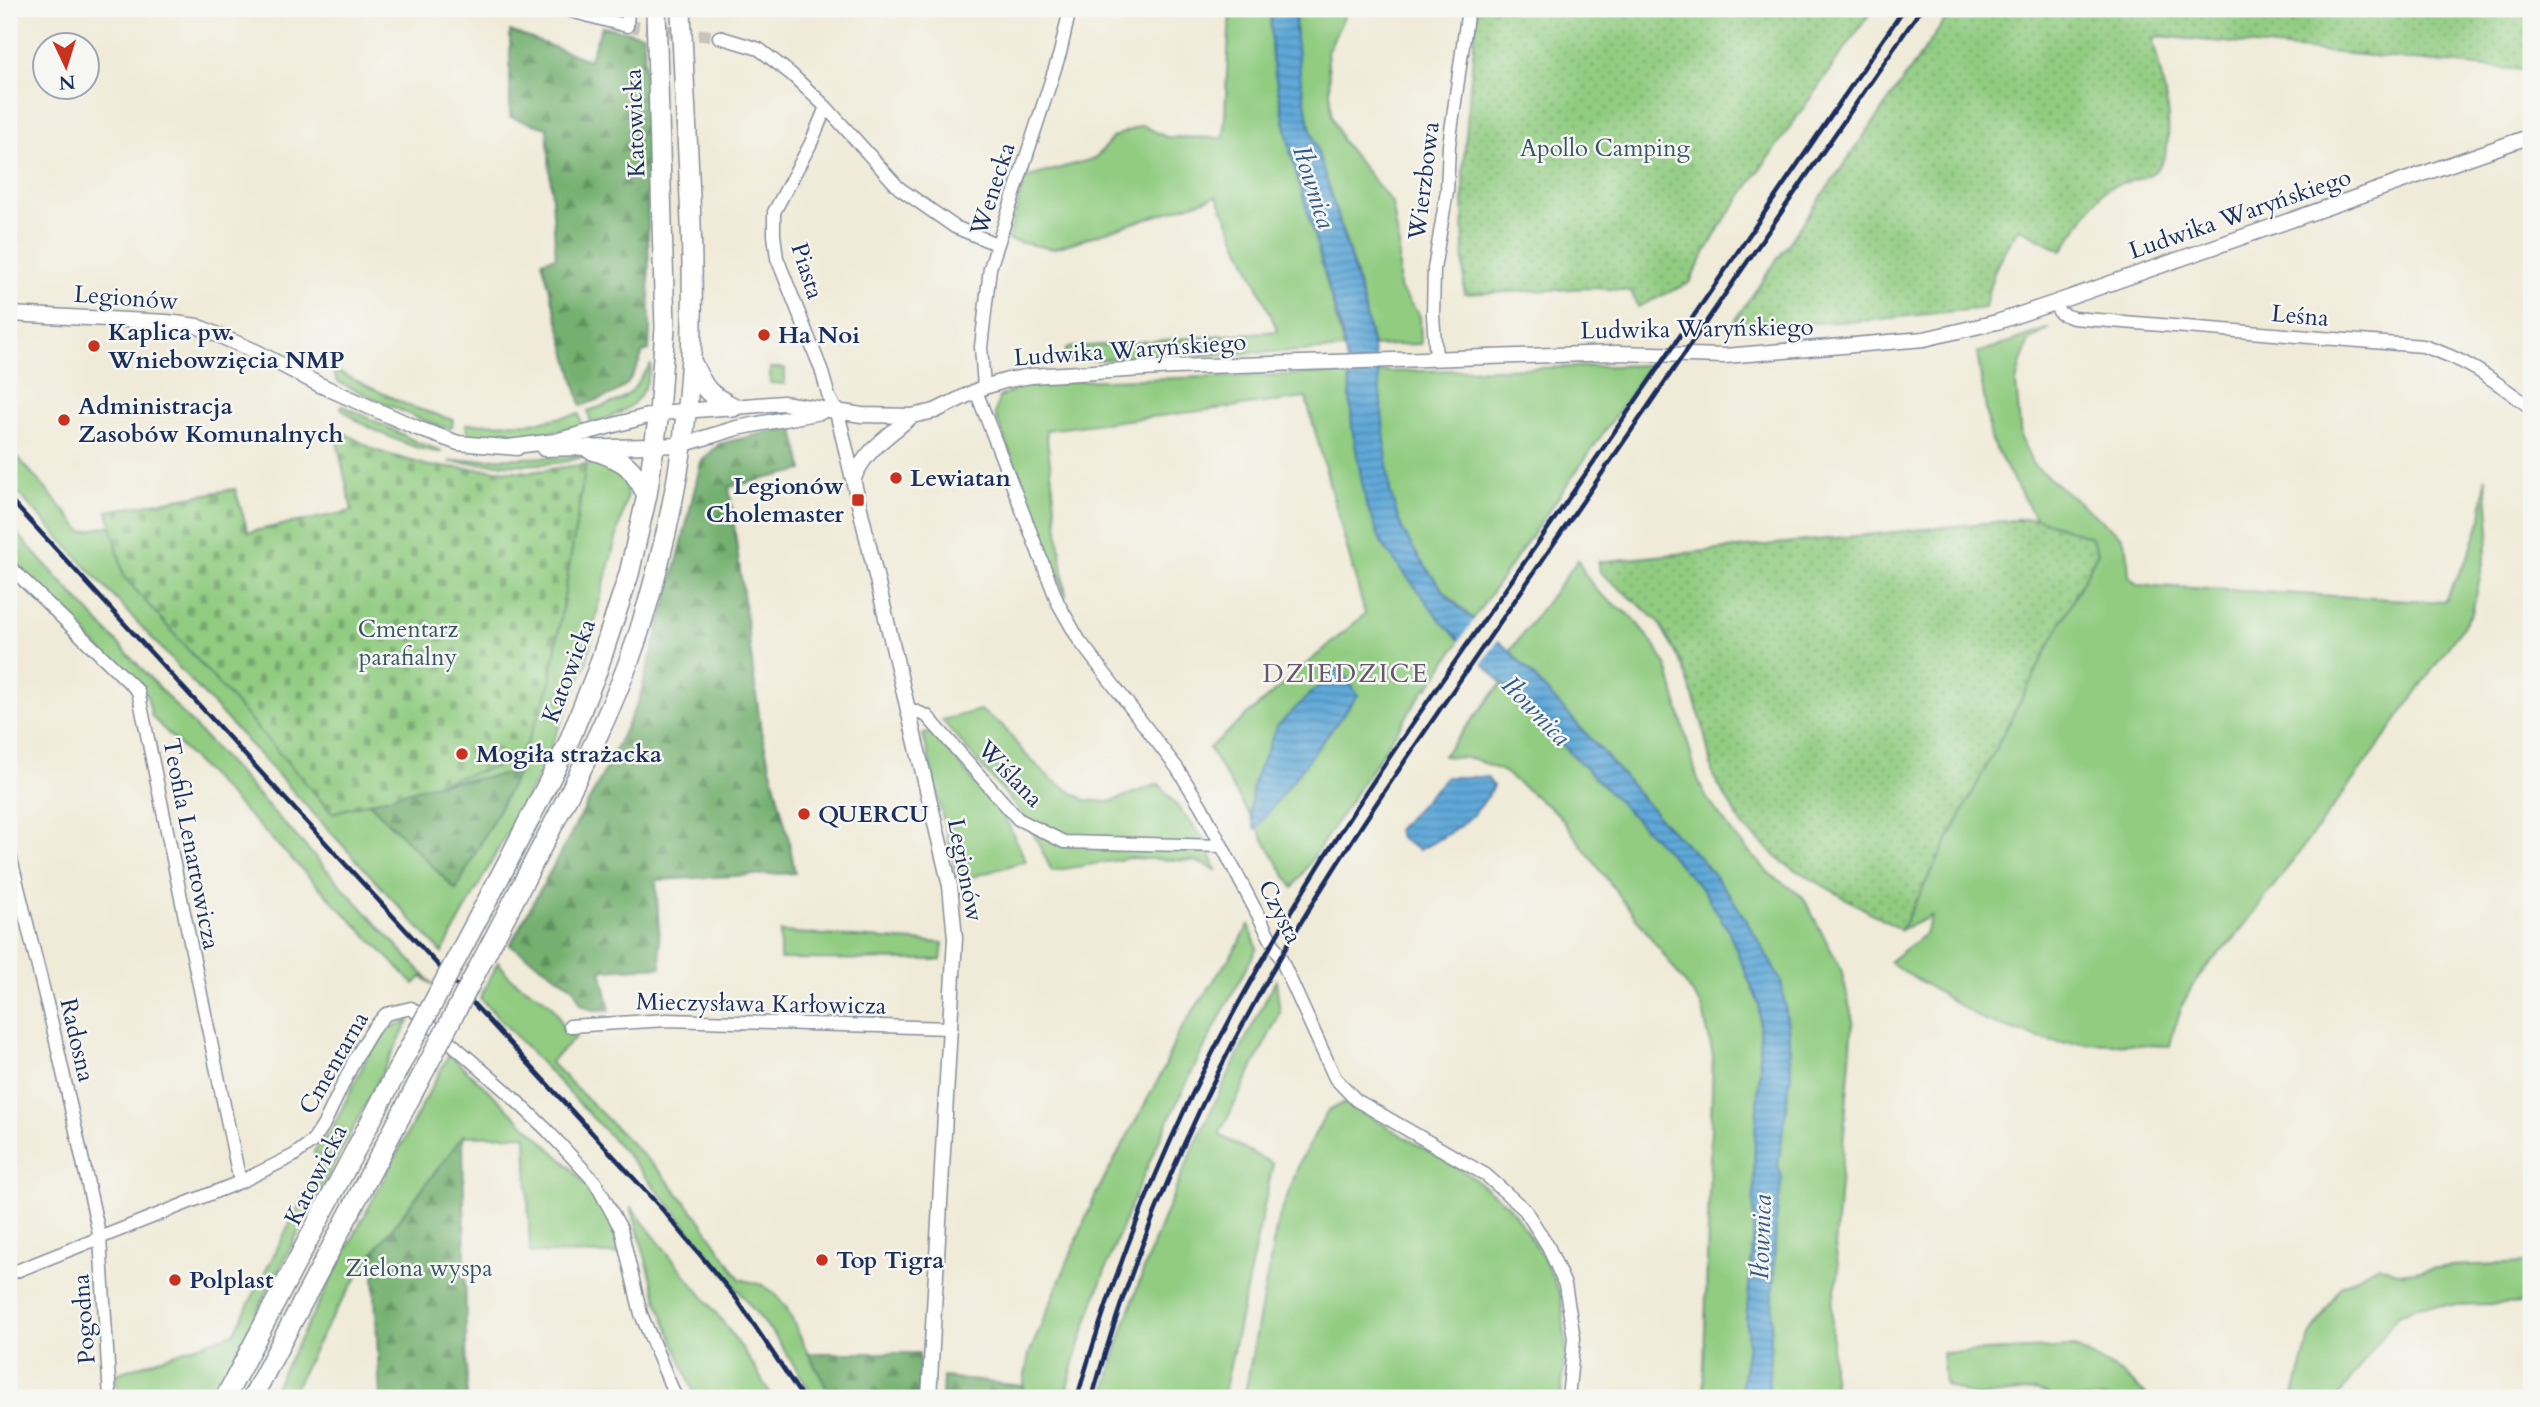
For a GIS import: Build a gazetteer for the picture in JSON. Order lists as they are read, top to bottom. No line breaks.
{"streets":{"main road":["Katowicka"],"street":["Wierzbowa","Wenecka","Ludwika Waryńskiego","Piasta","Legionów","Leśna","Wiślana","Teofila Lenartowicza","Czysta","Mieczysława Karłowicza","Radosna","Cmentarna","Pogodna"]},"crossings":[["Katowicka","Legionów"],["Wierzbowa","Ludwika Waryńskiego"],["Wenecka","Ludwika Waryńskiego"],["Wenecka","Czysta"],["Ludwika Waryńskiego","Piasta"],["Ludwika Waryńskiego","Legionów"],["Ludwika Waryńskiego","Leśna"],["Ludwika Waryńskiego","Czysta"],["Piasta","Legionów"],["Legionów","Wiślana"],["Legionów","Mieczysława Karłowicza"],["Wiślana","Czysta"],["Teofila Lenartowicza","Cmentarna"],["Radosna","Cmentarna"],["Radosna","Pogodna"],["Cmentarna","Pogodna"]],"districts":["DZIEDZICE"],"water":["Iłownica"],"parks":["Apollo Camping","Cmentarz parafialny","Zielona wyspa"],"places":{"other":["Ha Noi","Kaplica pw. Wniebowzięcia NMP","Administracja Zasobów Komunalnych","Lewiatan","Mogiła strażacka","QUERCU","Top Tigra","Polplast"],"transit":["Legionów Cholemaster"]},"north":"bottom"}
